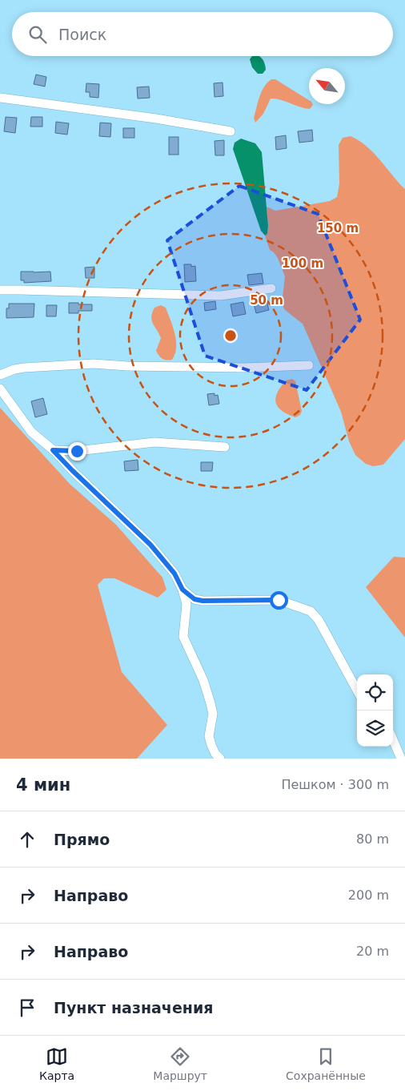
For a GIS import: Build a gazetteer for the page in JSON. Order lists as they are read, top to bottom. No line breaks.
{"north":"top left","page":{"search":"Поиск","heading":["4 мин","Пешком · 300 m"],"list":[["Прямо","80 m"],["Направо","200 m"],["Направо","20 m"],"Пункт назначения"],"nav":["Карта","Маршрут","Сохранённые"]},"rings":["150 m","100 m","50 m"]}
